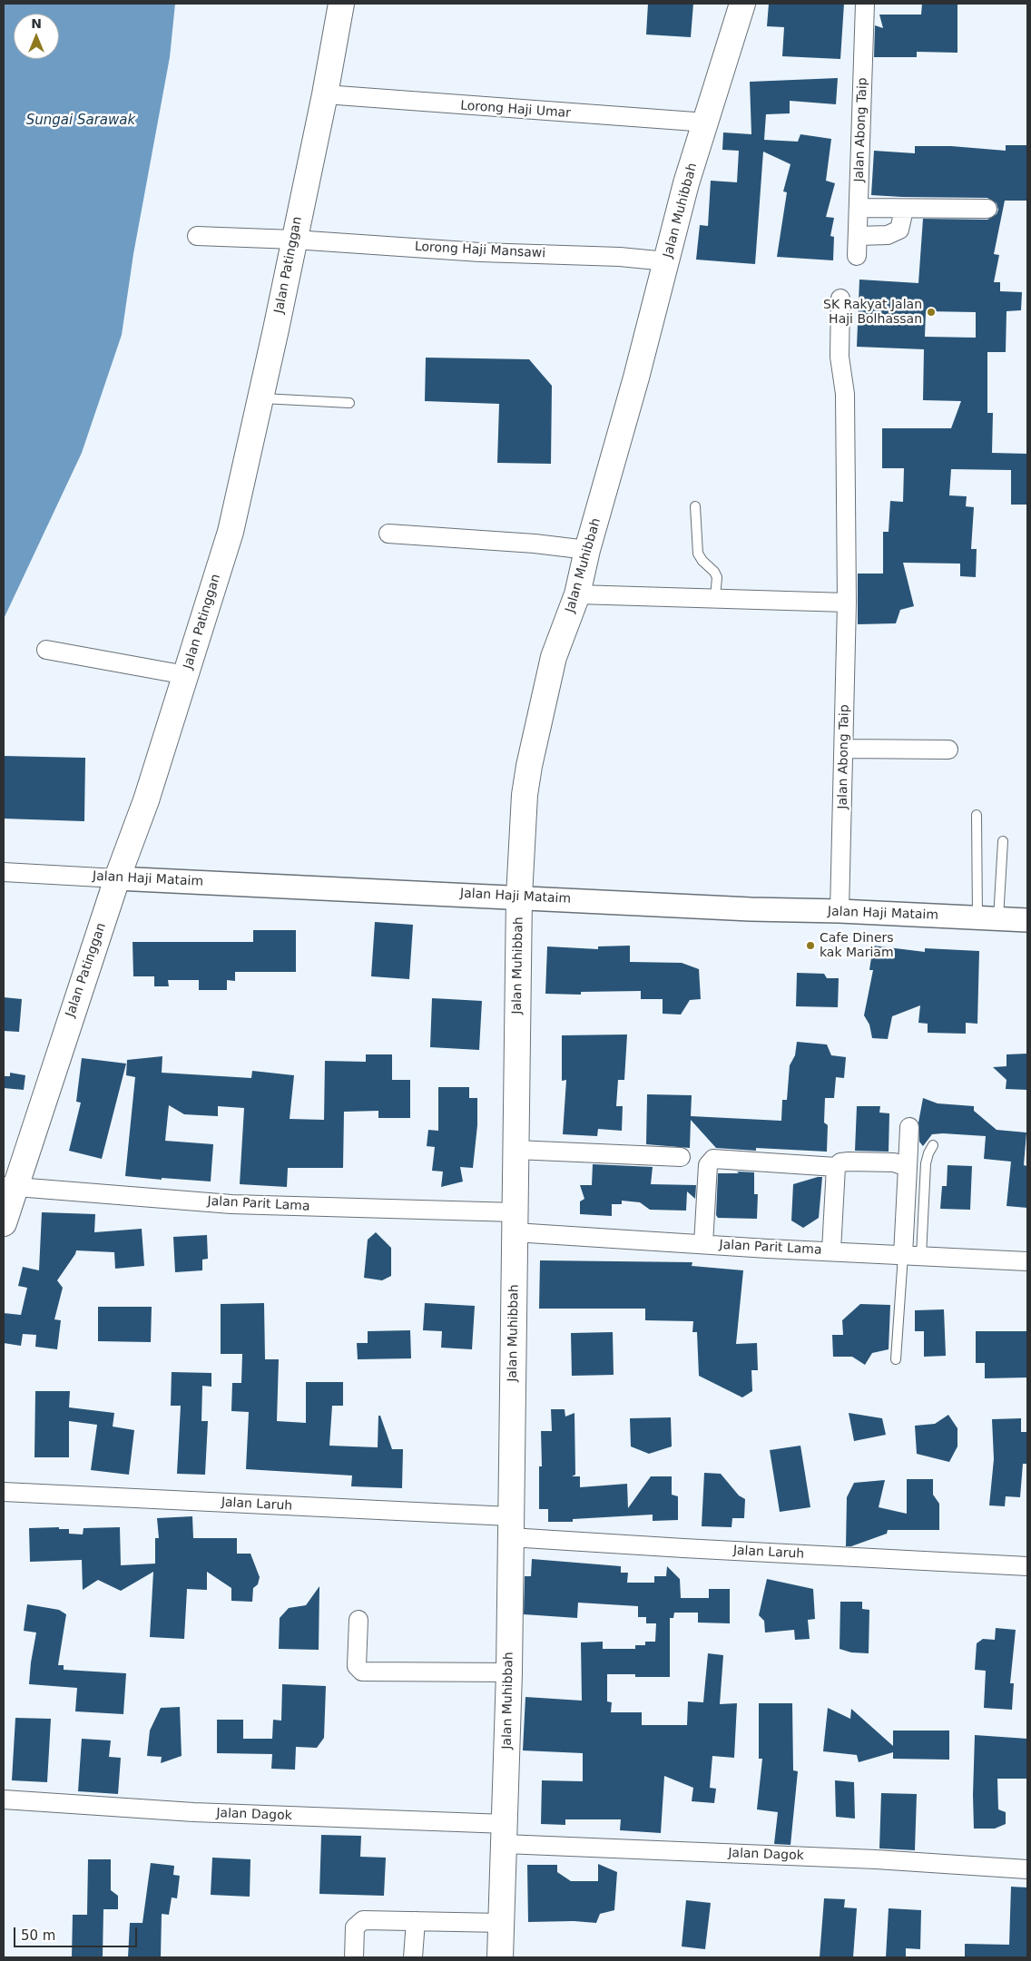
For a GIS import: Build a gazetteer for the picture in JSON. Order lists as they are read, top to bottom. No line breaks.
{"streets":{"main road":["Jalan Muhibbah","Jalan Patinggan"],"street":["Lorong Haji Umar","Jalan Abong Taip","Lorong Haji Mansawi","Jalan Haji Mataim","Jalan Parit Lama","Jalan Laruh","Jalan Dagok"]},"crossings":[["Lorong Haji Umar","Jalan Muhibbah"],["Lorong Haji Umar","Jalan Patinggan"],["Jalan Abong Taip","Jalan Haji Mataim"],["Jalan Muhibbah","Lorong Haji Mansawi"],["Jalan Muhibbah","Jalan Haji Mataim"],["Jalan Muhibbah","Jalan Parit Lama"],["Jalan Muhibbah","Jalan Laruh"],["Jalan Muhibbah","Jalan Dagok"],["Lorong Haji Mansawi","Jalan Patinggan"],["Jalan Patinggan","Jalan Haji Mataim"],["Jalan Patinggan","Jalan Parit Lama"]],"water":["Sungai Sarawak"],"places":["SK Rakyat Jalan Haji Bolhassan","Cafe Diners kak Mariam"],"scale_bar":"50 m","north":"top"}
